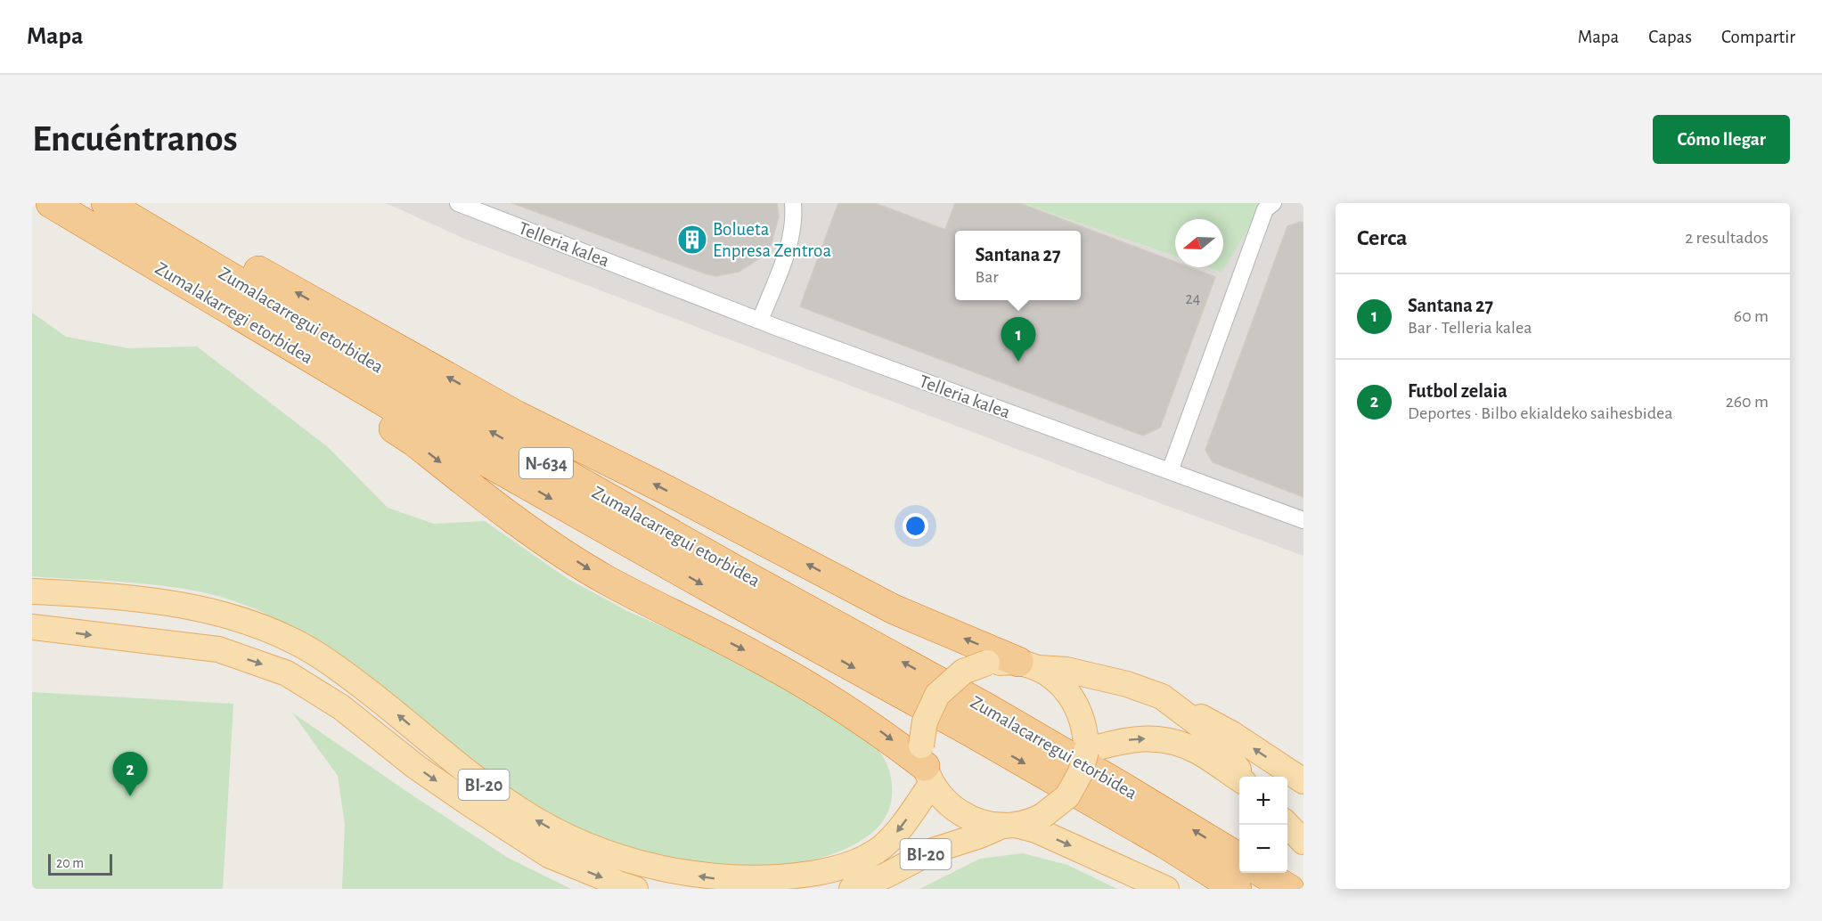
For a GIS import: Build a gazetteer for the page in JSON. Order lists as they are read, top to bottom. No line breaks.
{"streets":{"highway":["Zumalakarregi etorbidea","Zumalacarregui etorbidea","N-634"],"main road":["BI-20"],"street":["Telleria kalea"]},"crossings":[["Zumalakarregi etorbidea","Zumalacarregui etorbidea"],["Zumalakarregi etorbidea","N-634"],["Zumalacarregui etorbidea","N-634"],["N-634","BI-20"]],"places":{"building":["Bolueta Enpresa Zentroa"]},"house_numbers":["24"],"scale_bar":"20 m","north":"left","page":{"header":"Mapa","nav":["Mapa","Capas","Compartir"],"buttons":"Cómo llegar","title":"Encuéntranos","heading":["Cerca","2 resultados"],"popup":["Santana 27","Bar"],"list":[{"mark":"1","name":"Santana 27","note":"Bar · Telleria kalea","value":"60 m"},{"mark":"2","name":"Futbol zelaia","note":"Deportes · Bilbo ekialdeko saihesbidea","value":"260 m"}],"pins":["1","2"],"map_buttons":["+","−"],"scale":"20 m"}}
